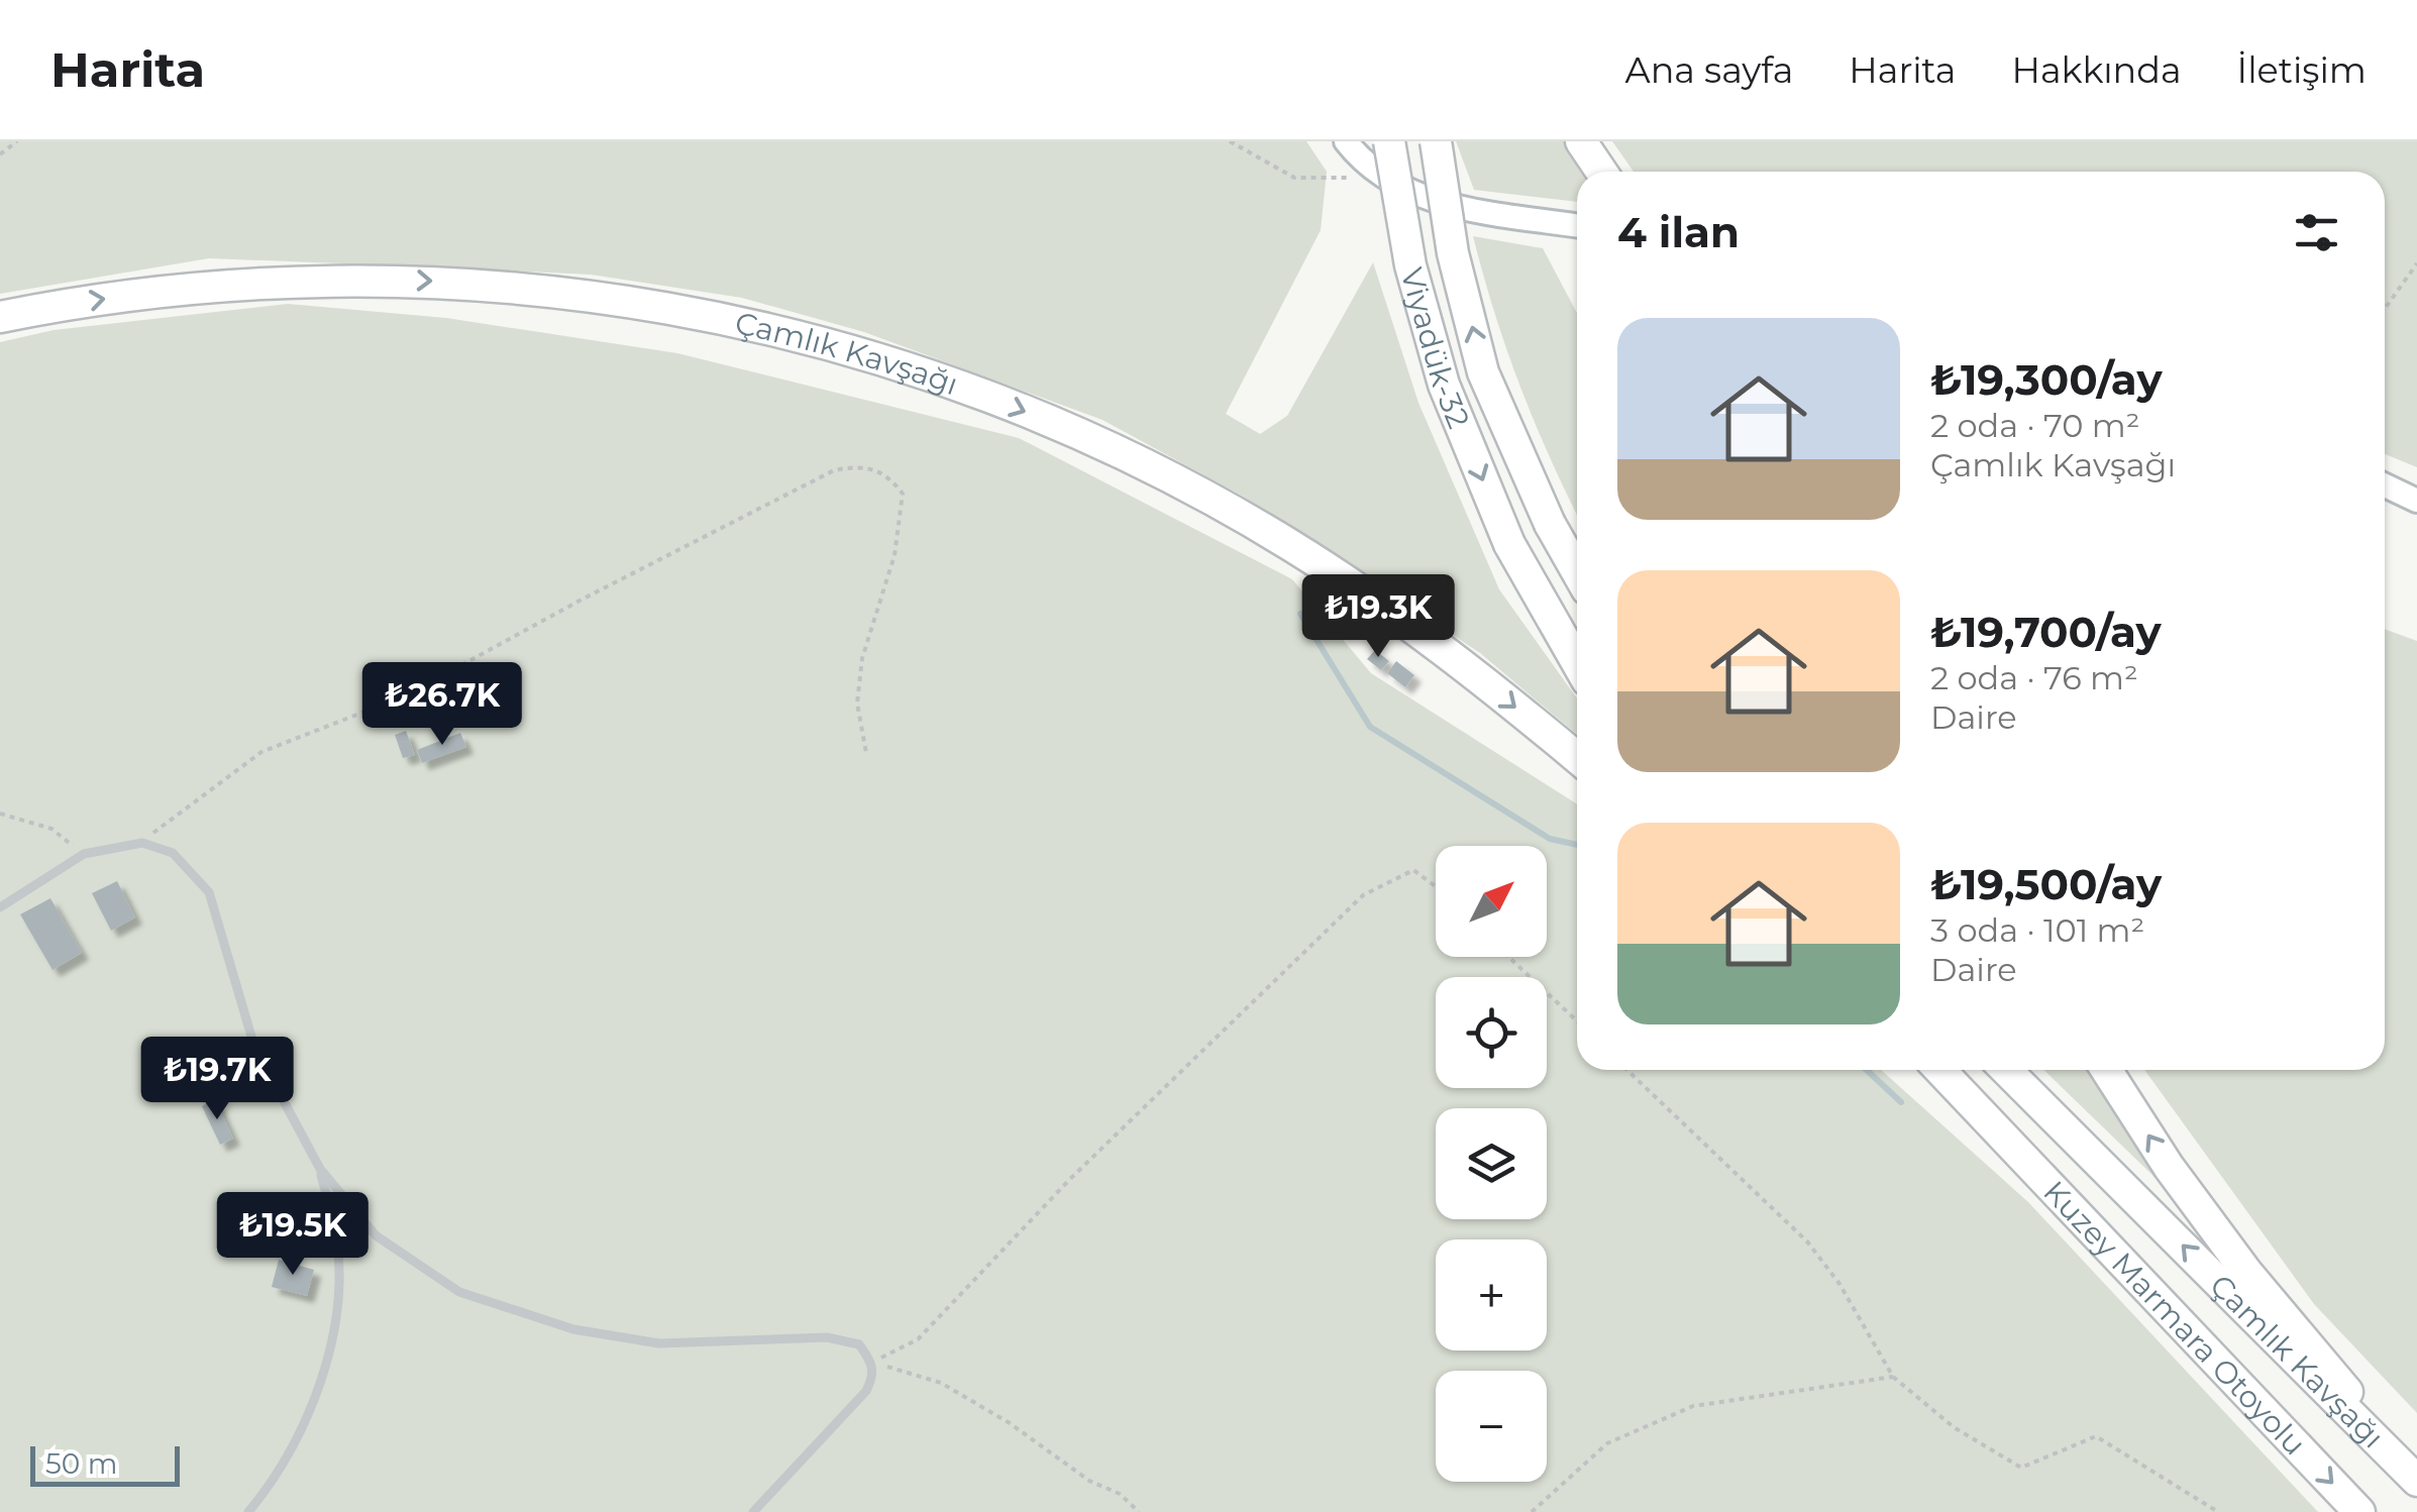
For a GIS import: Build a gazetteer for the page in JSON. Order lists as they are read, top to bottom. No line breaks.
{"streets":{"highway":["Viyadük-32","Çamlık Kavşağı","Kuzey Marmara Otoyolu"]},"one_way":["Kuzey Marmara Otoyolu"],"scale_bar":"50 m","north":"top right","page":{"header":"Harita","nav":["Ana sayfa","Harita","Hakkında","İletişim"],"heading":"4 ilan","list":[{"name":"₺19,300/ay","note":"2 oda · 70 m² · Çamlık Kavşağı"},{"name":"₺19,700/ay","note":"2 oda · 76 m² · Daire"},{"name":"₺19,500/ay","note":"3 oda · 101 m² · Daire"}],"price":["₺19.3K","₺26.7K","₺19.7K","₺19.5K"],"map_buttons":["+","−"],"scale":"50 m"}}
